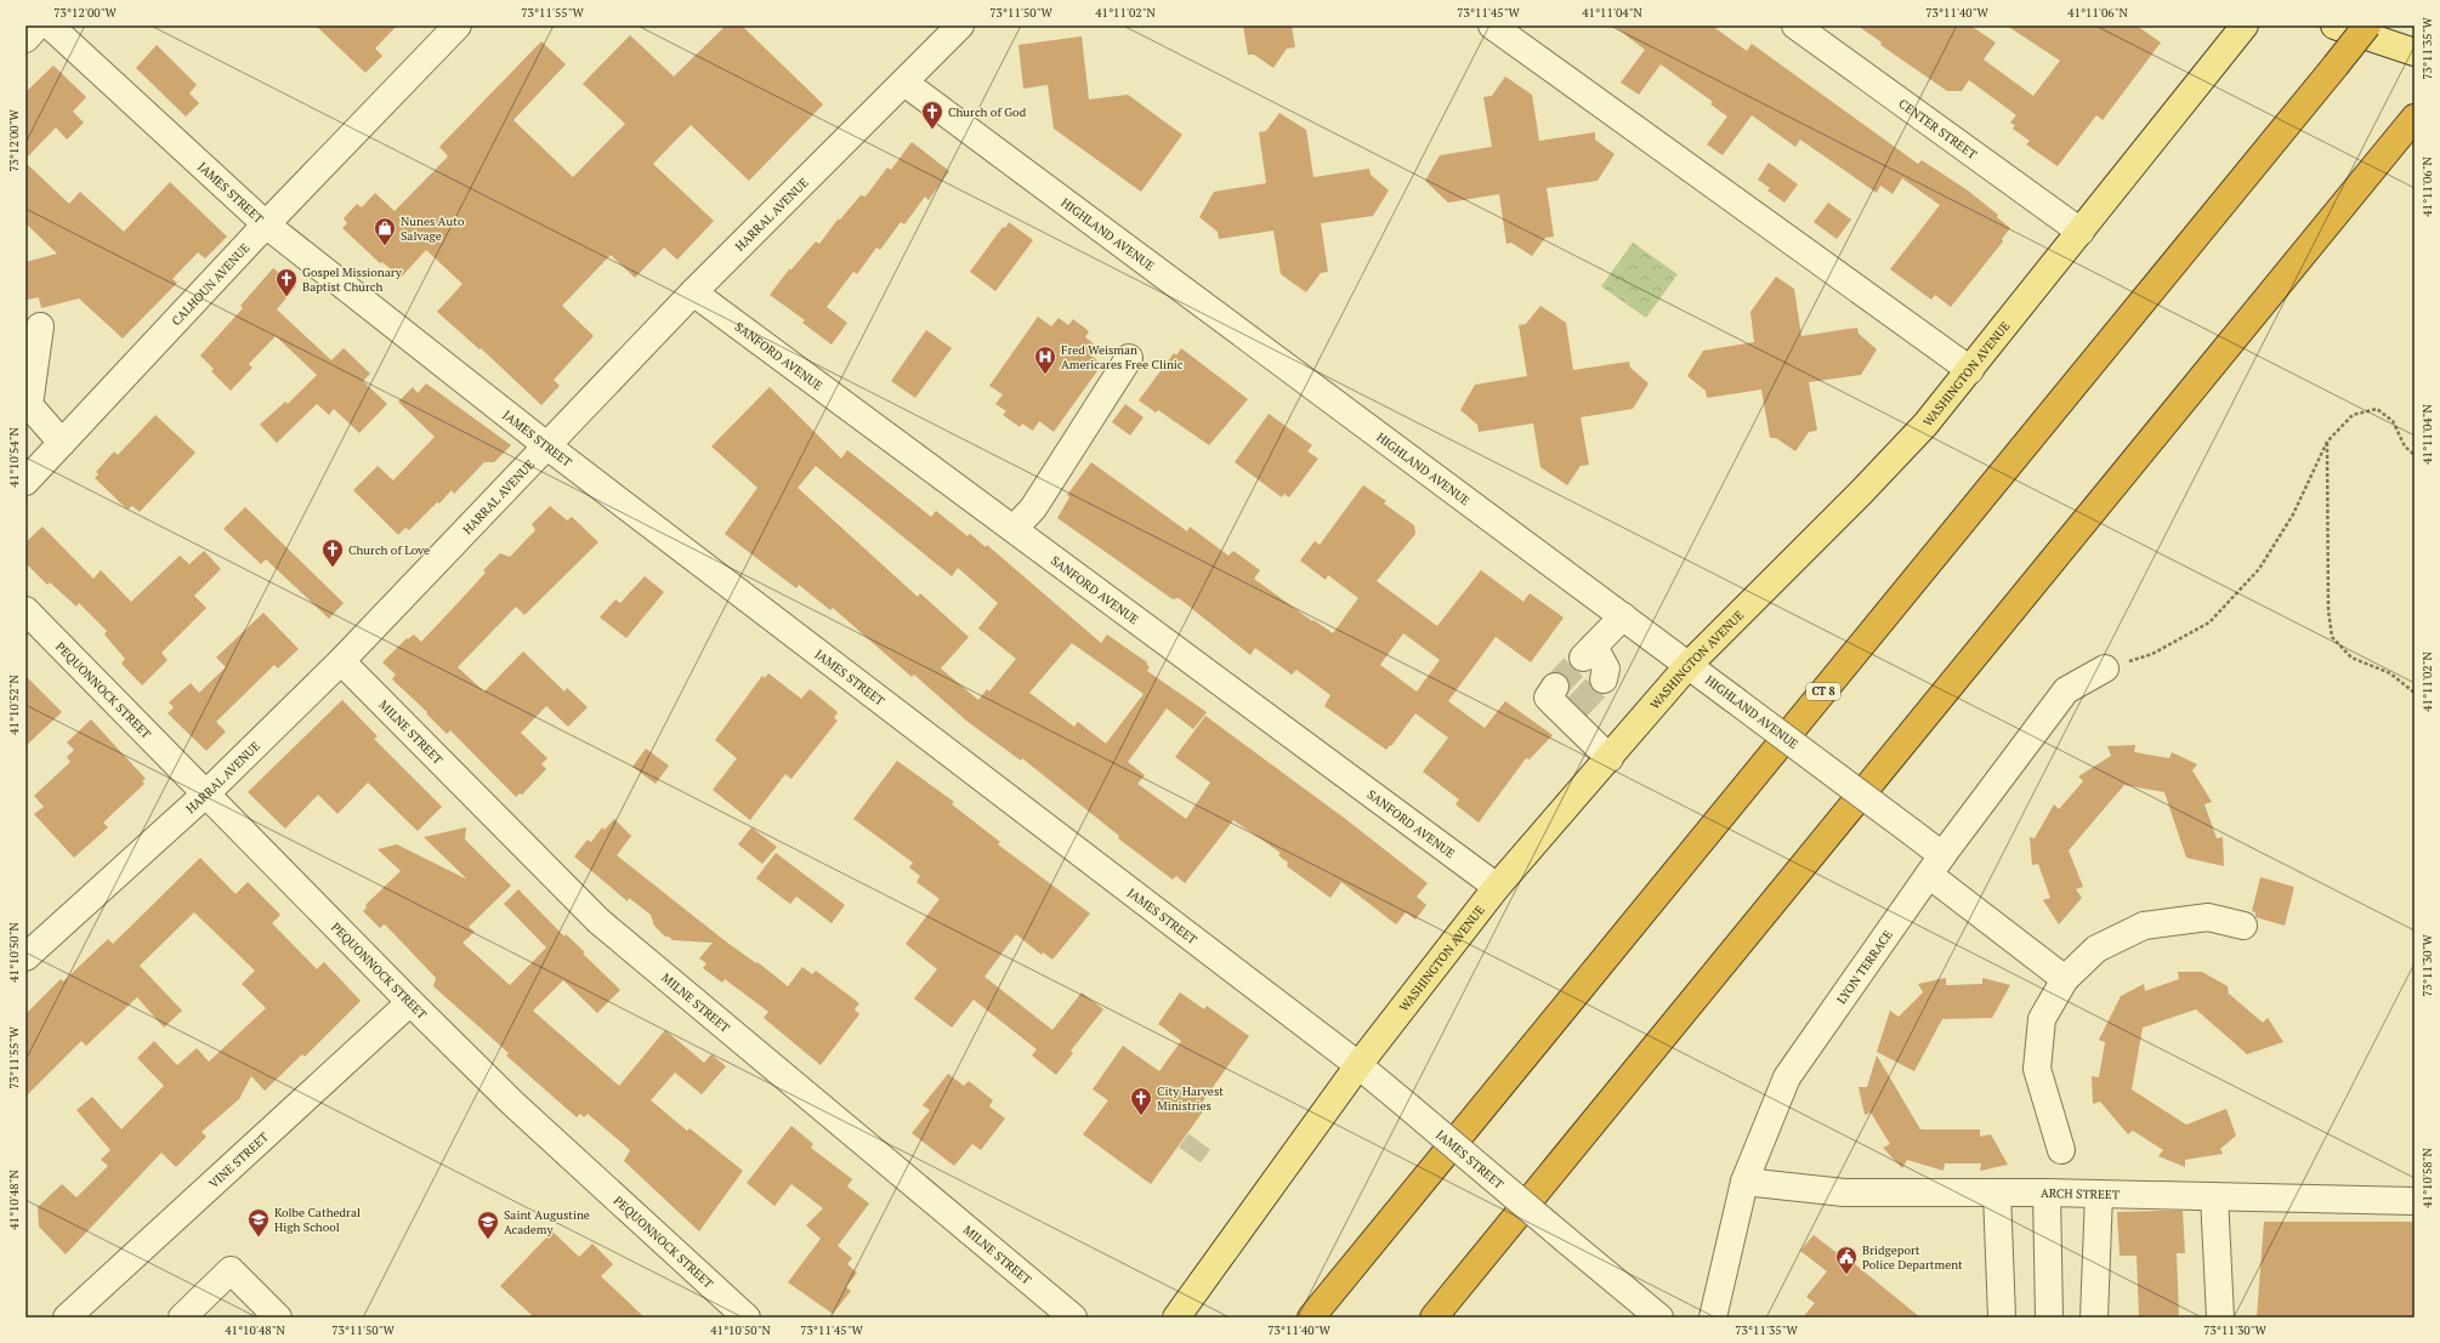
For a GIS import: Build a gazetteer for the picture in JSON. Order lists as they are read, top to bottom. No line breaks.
{"streets":{"highway":["CT 8"],"main road":["WASHINGTON AVENUE"],"street":["CENTER STREET","JAMES STREET","HARRAL AVENUE","HIGHLAND AVENUE","CALHOUN AVENUE","SANFORD AVENUE","PEQUONNOCK STREET","MILNE STREET","LYON TERRACE","VINE STREET","ARCH STREET"]},"crossings":[["CENTER STREET","WASHINGTON AVENUE"],["JAMES STREET","HARRAL AVENUE"],["JAMES STREET","CALHOUN AVENUE"],["JAMES STREET","WASHINGTON AVENUE"],["HARRAL AVENUE","HIGHLAND AVENUE"],["HARRAL AVENUE","SANFORD AVENUE"],["HARRAL AVENUE","PEQUONNOCK STREET"],["HARRAL AVENUE","MILNE STREET"],["HIGHLAND AVENUE","WASHINGTON AVENUE"],["HIGHLAND AVENUE","LYON TERRACE"],["SANFORD AVENUE","WASHINGTON AVENUE"],["PEQUONNOCK STREET","VINE STREET"],["LYON TERRACE","ARCH STREET"]],"places":{"church":["Church of God","Gospel Missionary Baptist Church","Church of Love","City Harvest Ministries"],"shop":["Nunes Auto Salvage"],"hospital":["Fred Weisman Americares Free Clinic"],"school or university":["Kolbe Cathedral High School","Saint Augustine Academy"],"public building":["Bridgeport Police Department"]},"coordinates":["73°12'00\"W","73°11'55\"W","73°11'50\"W","41°11'02\"N","73°11'45\"W","41°11'04\"N","73°11'40\"W","41°11'06\"N","73°11'35\"W","41°10'54\"N","41°10'52\"N","41°10'50\"N","73°11'30\"W","41°10'58\"N","41°10'48\"N"]}
